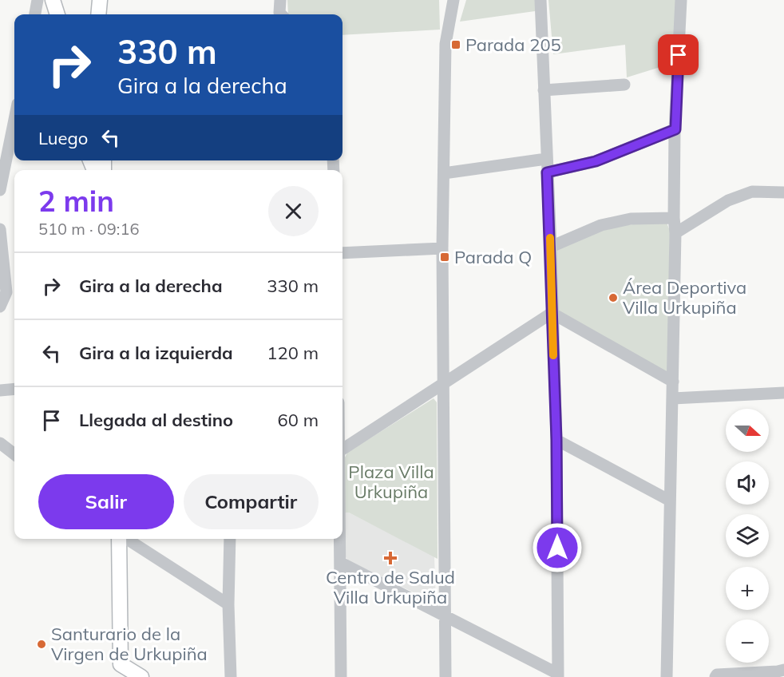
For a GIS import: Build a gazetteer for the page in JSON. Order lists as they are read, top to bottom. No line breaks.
{"parks":["Plaza Villa Urkupiña"],"places":{"transit":["Parada 205","Parada Q"],"other":["Área Deportiva Villa Urkupiña","Santurario de la Virgen de Urkupiña"],"health":["Centro de Salud Villa Urkupiña"]},"north":"right","page":{"turn":["330 m","Gira a la derecha"],"then":"Luego","heading":["2 min","510 m · 09:16"],"list":[{"name":"Gira a la derecha","value":"330 m"},{"name":"Gira a la izquierda","value":"120 m"},{"name":"Llegada al destino","value":"60 m"}],"map_buttons":["+","−"],"buttons":["Salir","Compartir"]}}
